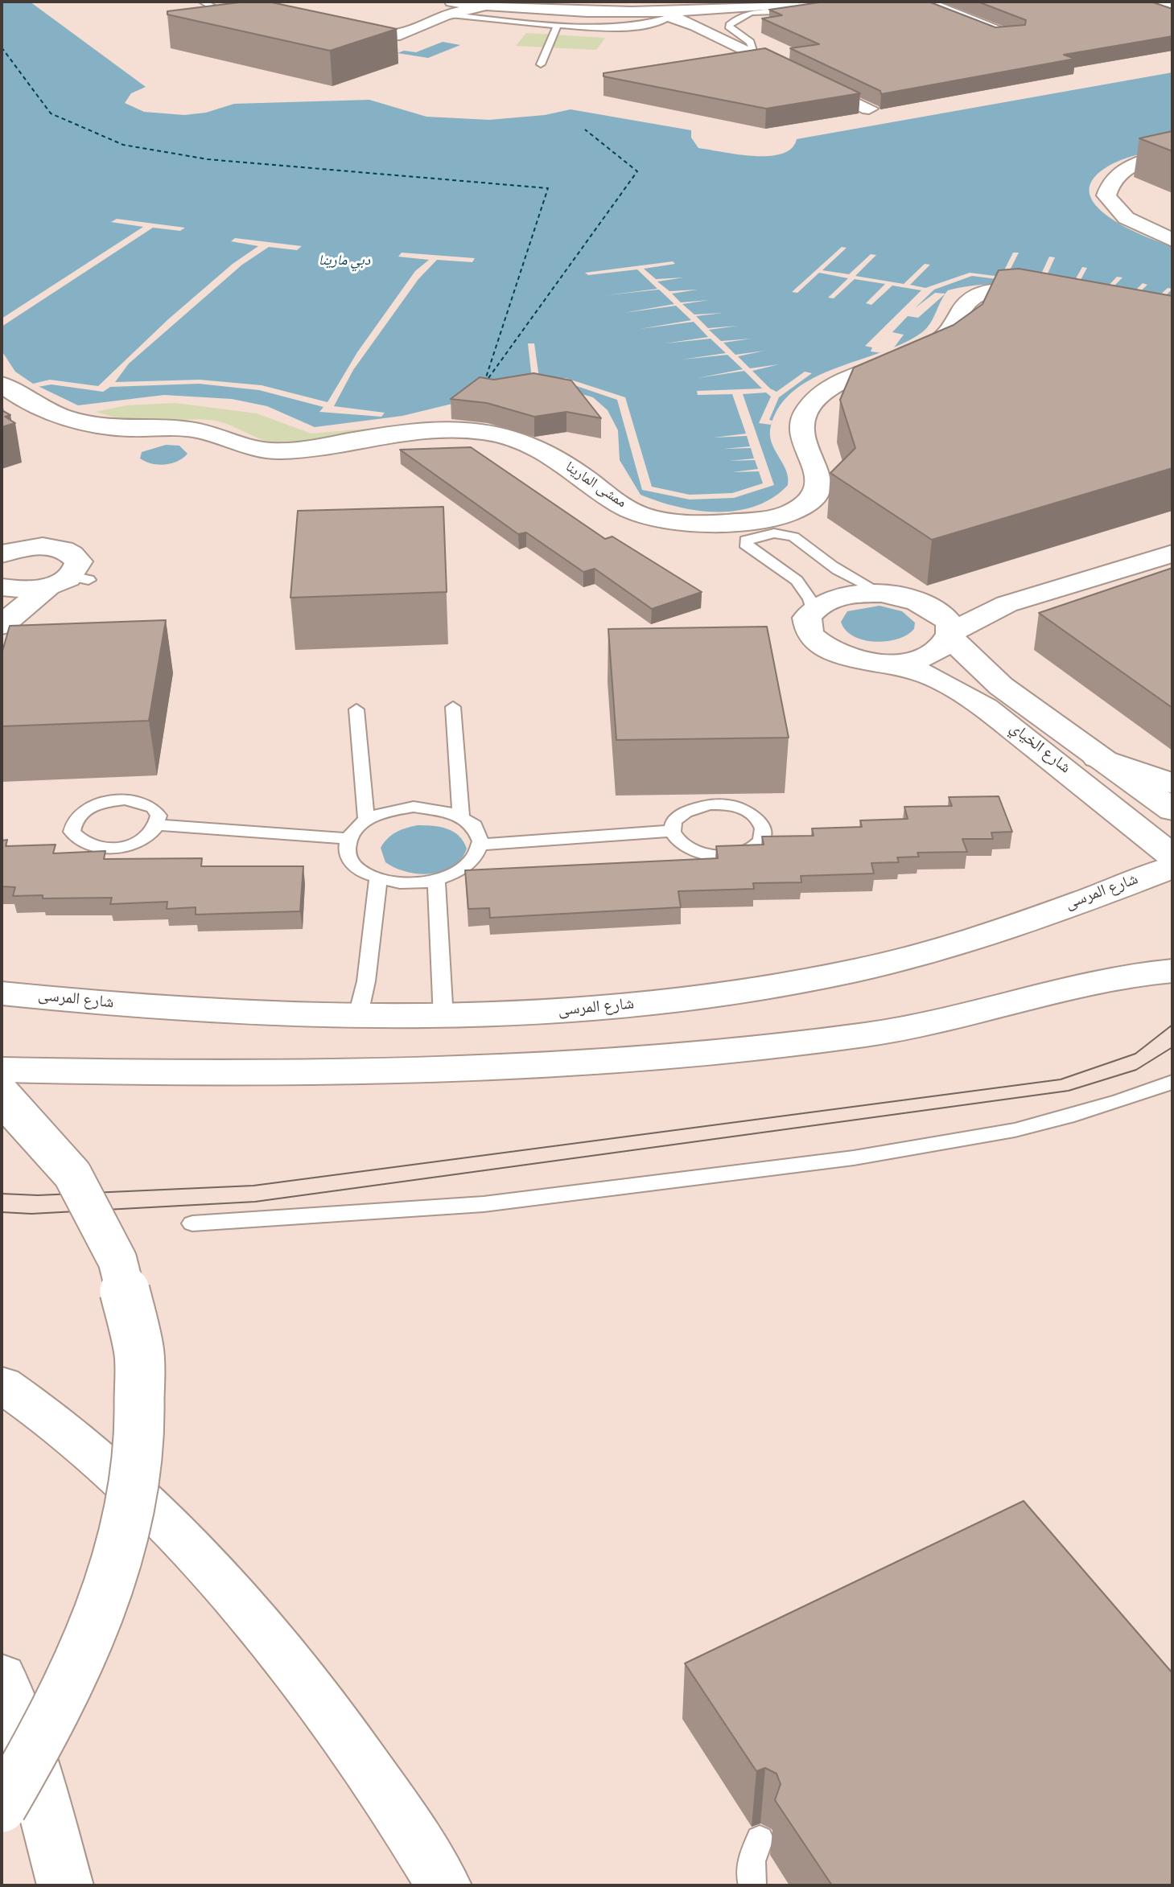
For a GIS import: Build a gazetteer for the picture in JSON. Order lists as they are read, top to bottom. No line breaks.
{"streets":{"main road":["ممشى المارينا","شارع الخياي","شارع المرسى"]},"water":["دبي مارينا"]}
